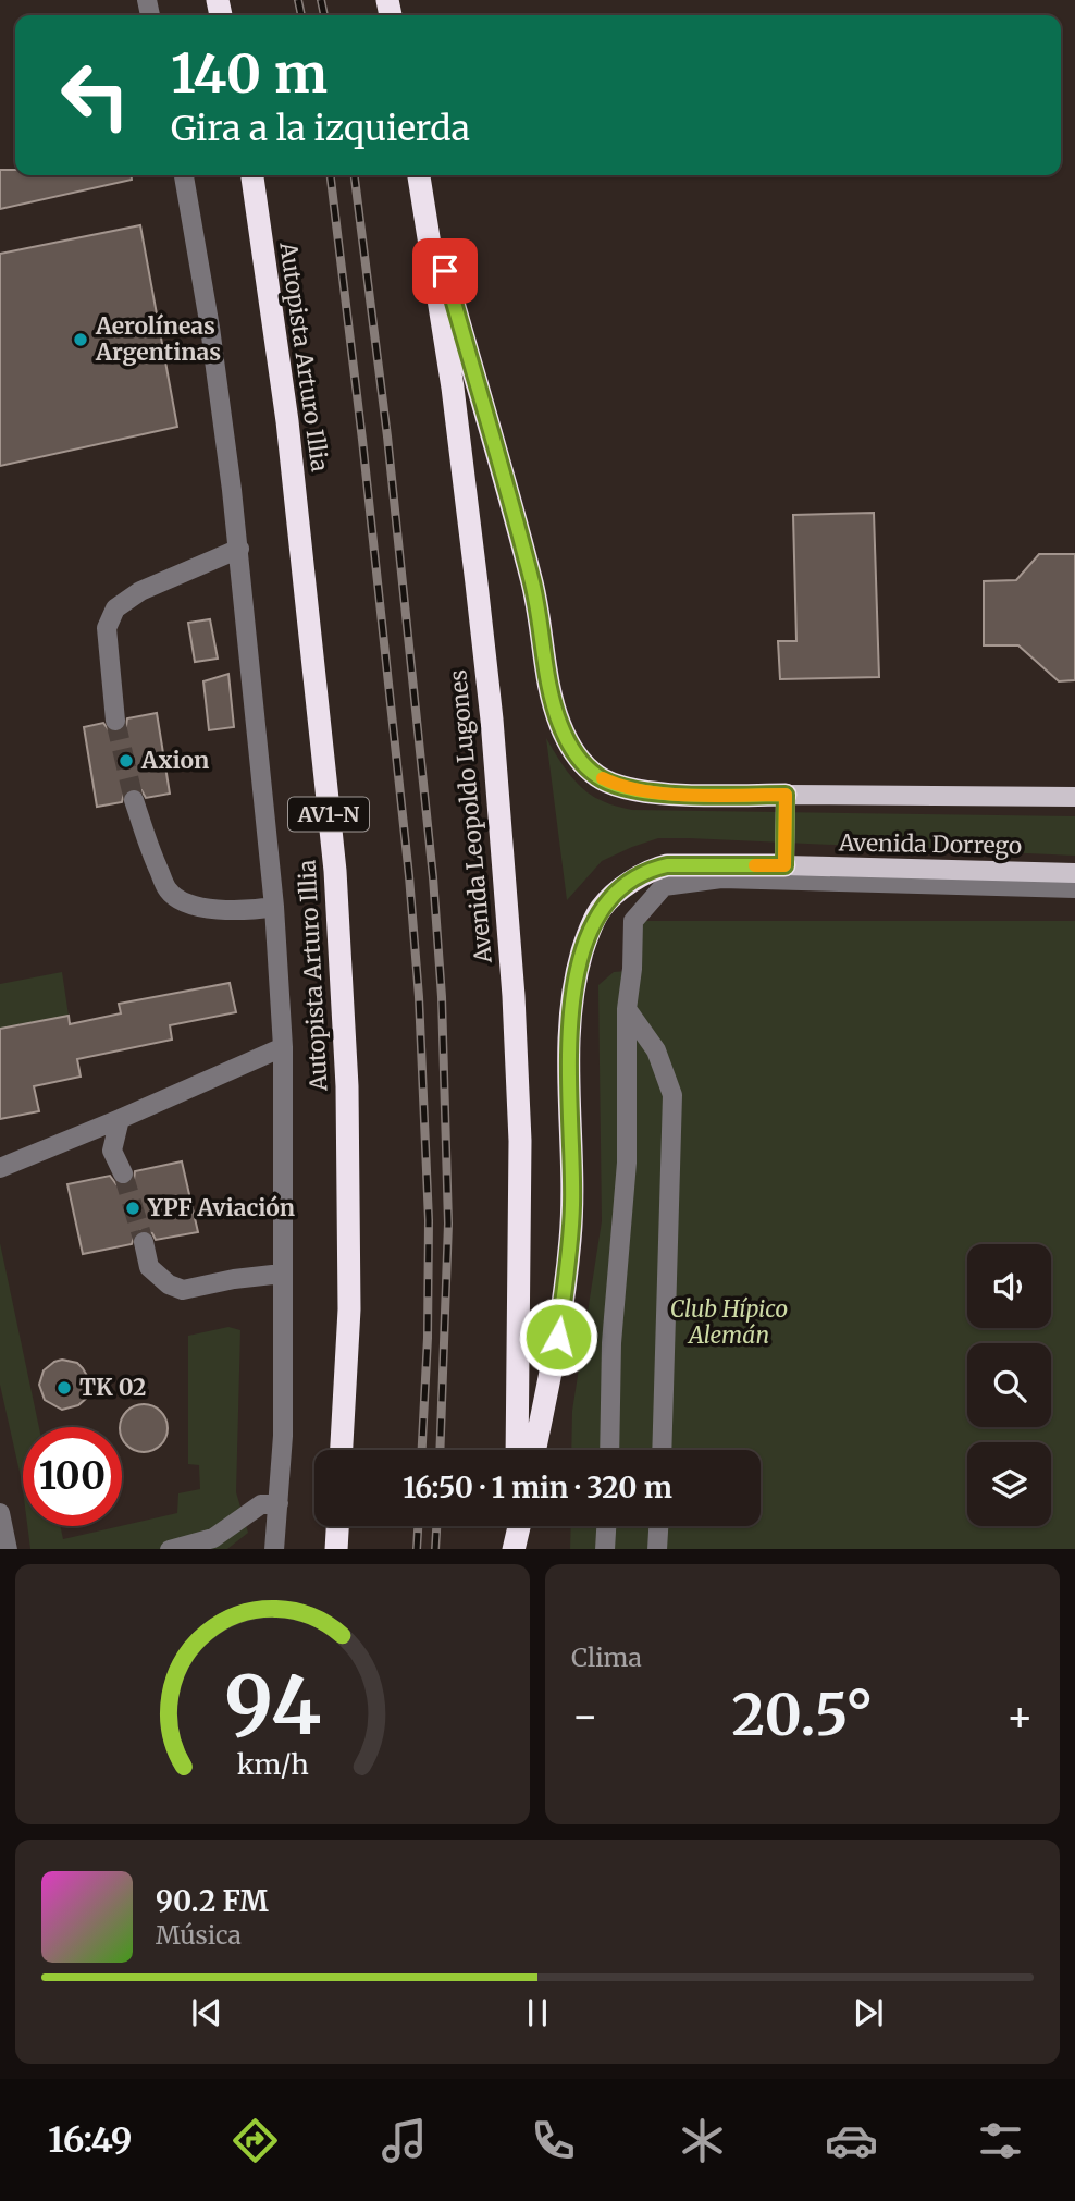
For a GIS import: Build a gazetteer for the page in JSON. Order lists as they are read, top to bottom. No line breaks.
{"streets":{"highway":["Autopista Arturo Illia","AV1-N","Avenida Leopoldo Lugones"],"main road":["Avenida Dorrego"]},"parks":["Club Hípico Alemán"],"places":["Aerolíneas Argentinas","Axion","YPF Aviación","TK 02"],"page":{"turn":["140 m","Gira a la izquierda"],"limit":"100","trip":"16:50 · 1 min · 320 m","tile":"Clima","heat":["−","20.5°","+"],"song":["90.2 FM","Música"],"tabs":"16:49","gauge":["94","km/h"]}}
